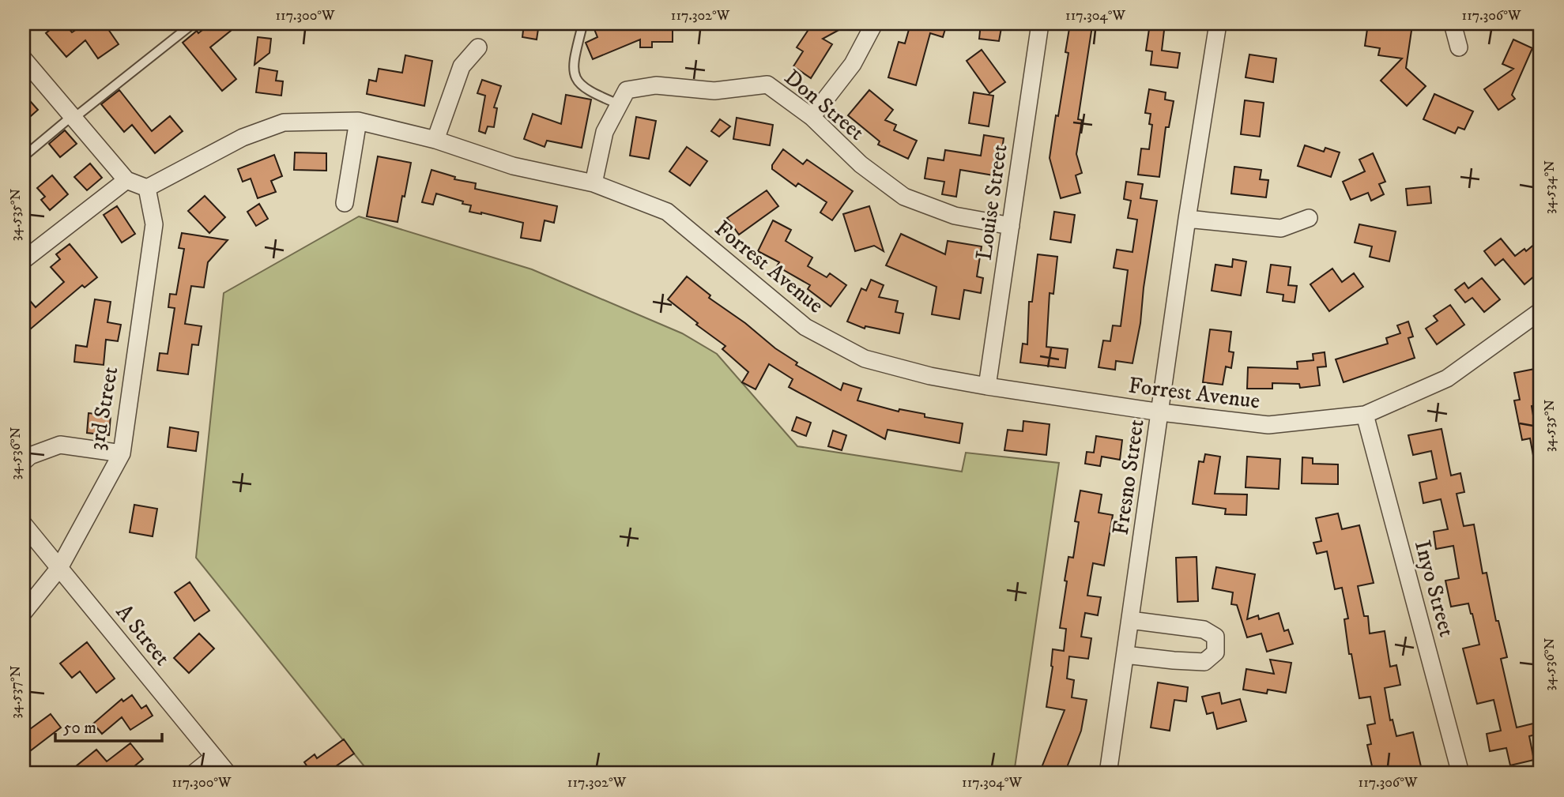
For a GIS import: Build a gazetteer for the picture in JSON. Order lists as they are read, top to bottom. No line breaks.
{"streets":{"street":["Don Street","Louise Street","Forrest Avenue","3rd Street","Fresno Street","Inyo Street","A Street"]},"crossings":[["Don Street","Louise Street"],["Don Street","Forrest Avenue"],["Louise Street","Forrest Avenue"],["Forrest Avenue","3rd Street"],["Forrest Avenue","Fresno Street"],["Forrest Avenue","Inyo Street"],["3rd Street","A Street"]],"scale_bar":"50 m","coordinates":["117.300°W","117.302°W","117.304°W","117.306°W","34.534°N","34.535°N","34.536°N","34.537°N"]}
